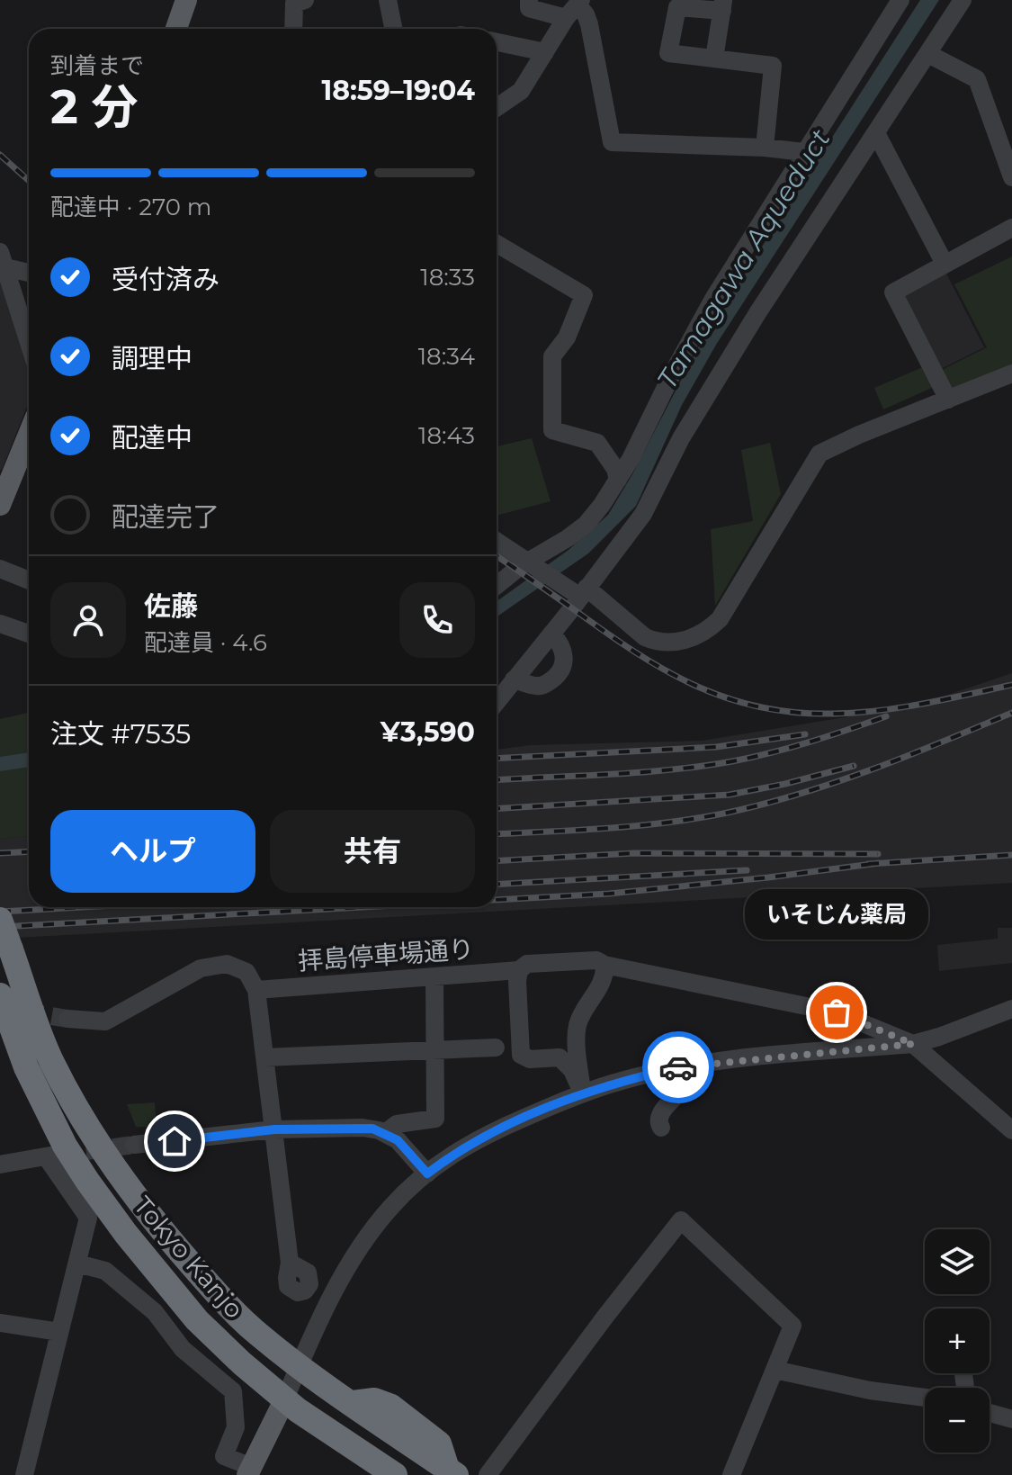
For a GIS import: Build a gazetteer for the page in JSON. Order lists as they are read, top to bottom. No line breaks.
{"streets":{"highway":["Tokyo Kanjo"],"street":["拝島停車場通り"]},"water":["Tamagawa Aqueduct"],"places":["いそじん薬局"],"page":{"heading":["2 分","到着まで","18:59–19:04"],"panel":["佐藤","配達員 · 4.6","注文 #7535","¥3,590"],"bar":"配達中 · 270 m","list":[["受付済み","18:33"],["調理中","18:34"],["配達中","18:43"],"配達完了"],"buttons":["ヘルプ","共有"],"bubble":"いそじん薬局","map_buttons":["+","−"]}}
